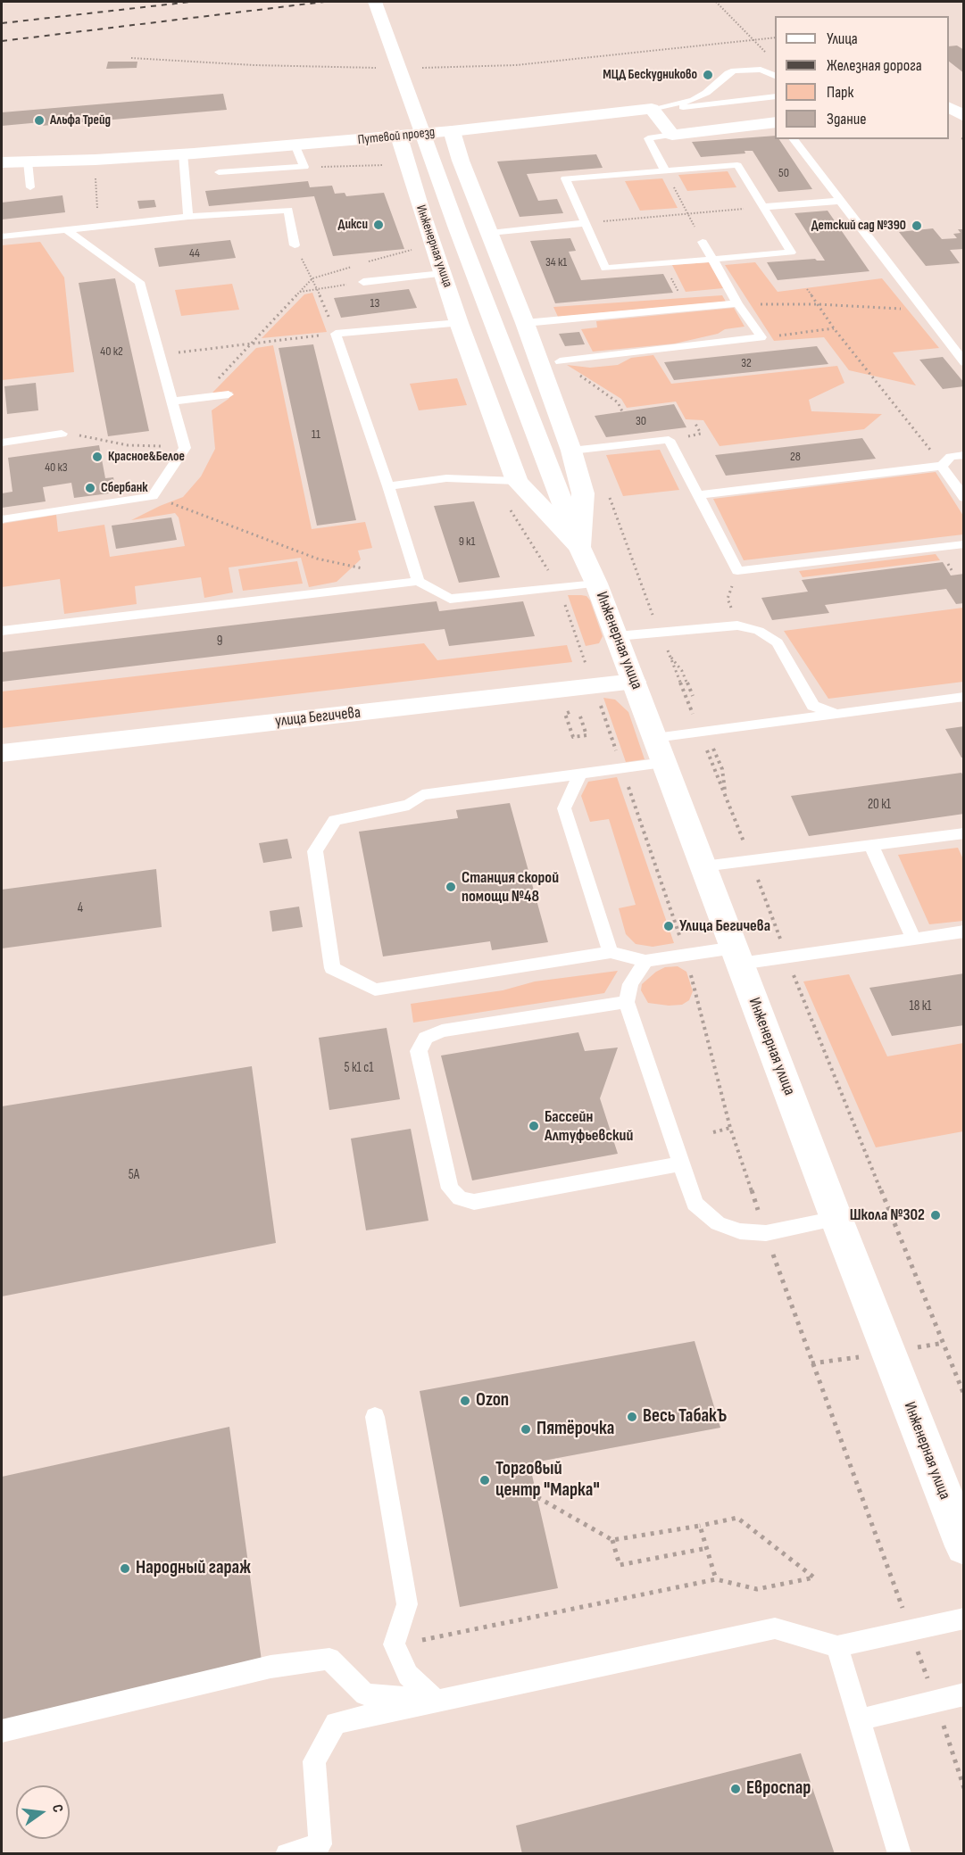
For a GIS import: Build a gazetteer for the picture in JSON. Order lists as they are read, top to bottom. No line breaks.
{"streets":{"street":["Путевой проезд","Инженерная улица","улица Бегичева"]},"crossings":[["Путевой проезд","Инженерная улица"],["Инженерная улица","улица Бегичева"]],"places":["МЦД Бескудниково","Альфа Трейд","Дикси","Детский сад №390","Красное&Белое","Сбербанк","Станция скорой помощи №48","Улица Бегичева","Бассейн Алтуфьевский","Школа №302","Ozon","Весь ТабакЪ","Пятёрочка","Торговый центр \"Марка\"","Народный гараж","Евроспар"],"house_numbers":["50","44","34 к1","13","40 к2","32","30","11","28","40 к3","9 к1","9","20 к1","4","18 к1","5 к1 с1","5A"],"legend":["Улица","Железная дорога","Парк","Здание"],"north":"right"}
